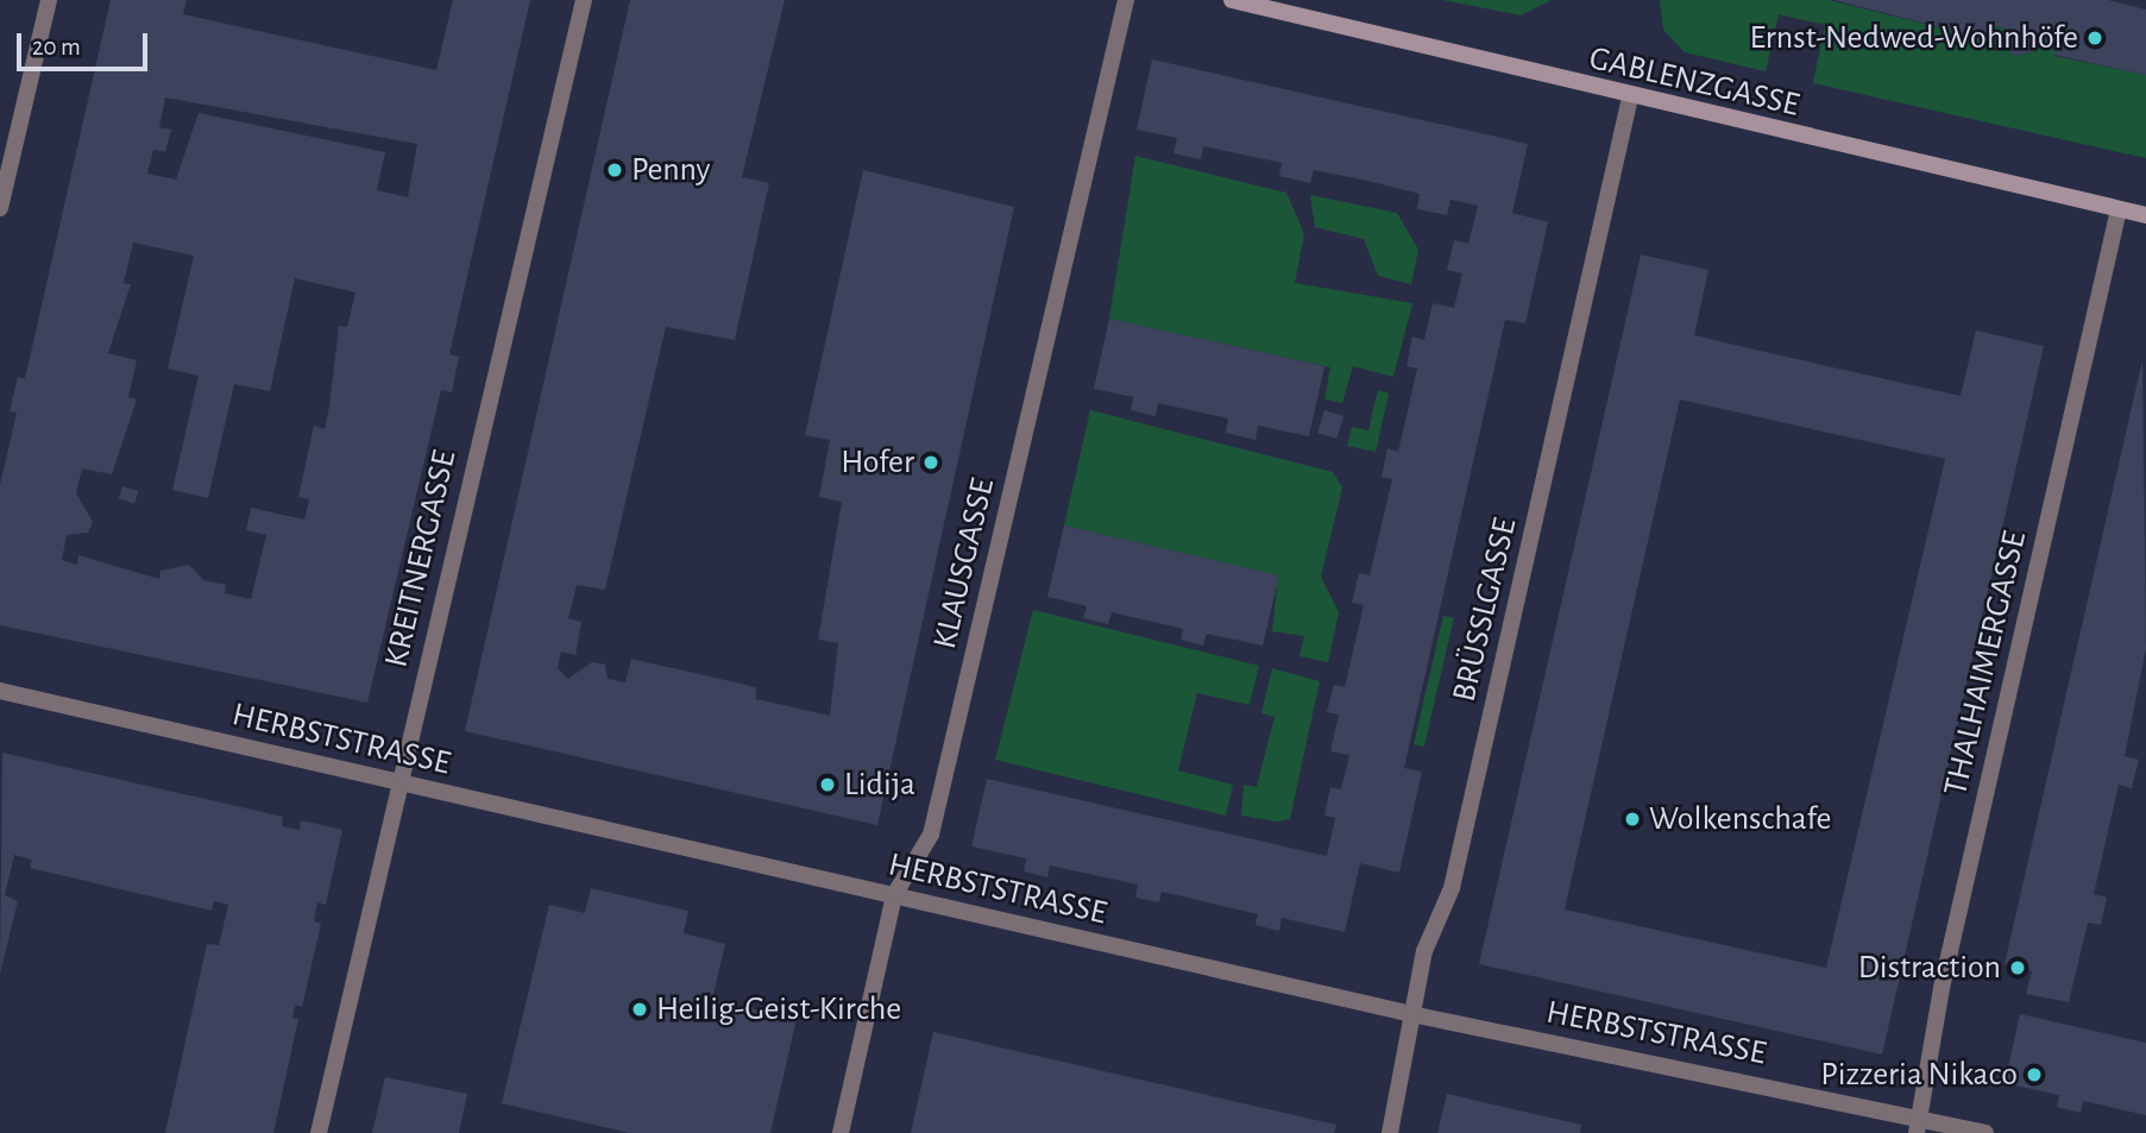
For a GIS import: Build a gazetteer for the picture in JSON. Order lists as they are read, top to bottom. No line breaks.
{"streets":{"main road":["GABLENZGASSE"],"street":["KREITNERGASSE","KLAUSGASSE","BRÜSSLGASSE","THALHAIMERGASSE","HERBSTSTRASSE"]},"crossings":[["GABLENZGASSE","BRÜSSLGASSE"],["GABLENZGASSE","THALHAIMERGASSE"],["KREITNERGASSE","HERBSTSTRASSE"],["KLAUSGASSE","HERBSTSTRASSE"],["BRÜSSLGASSE","HERBSTSTRASSE"],["THALHAIMERGASSE","HERBSTSTRASSE"]],"places":["Ernst-Nedwed-Wohnhöfe","Penny","Hofer","Lidija","Wolkenschafe","Distraction","Heilig-Geist-Kirche","Pizzeria Nikaco"],"scale_bar":"20 m"}
